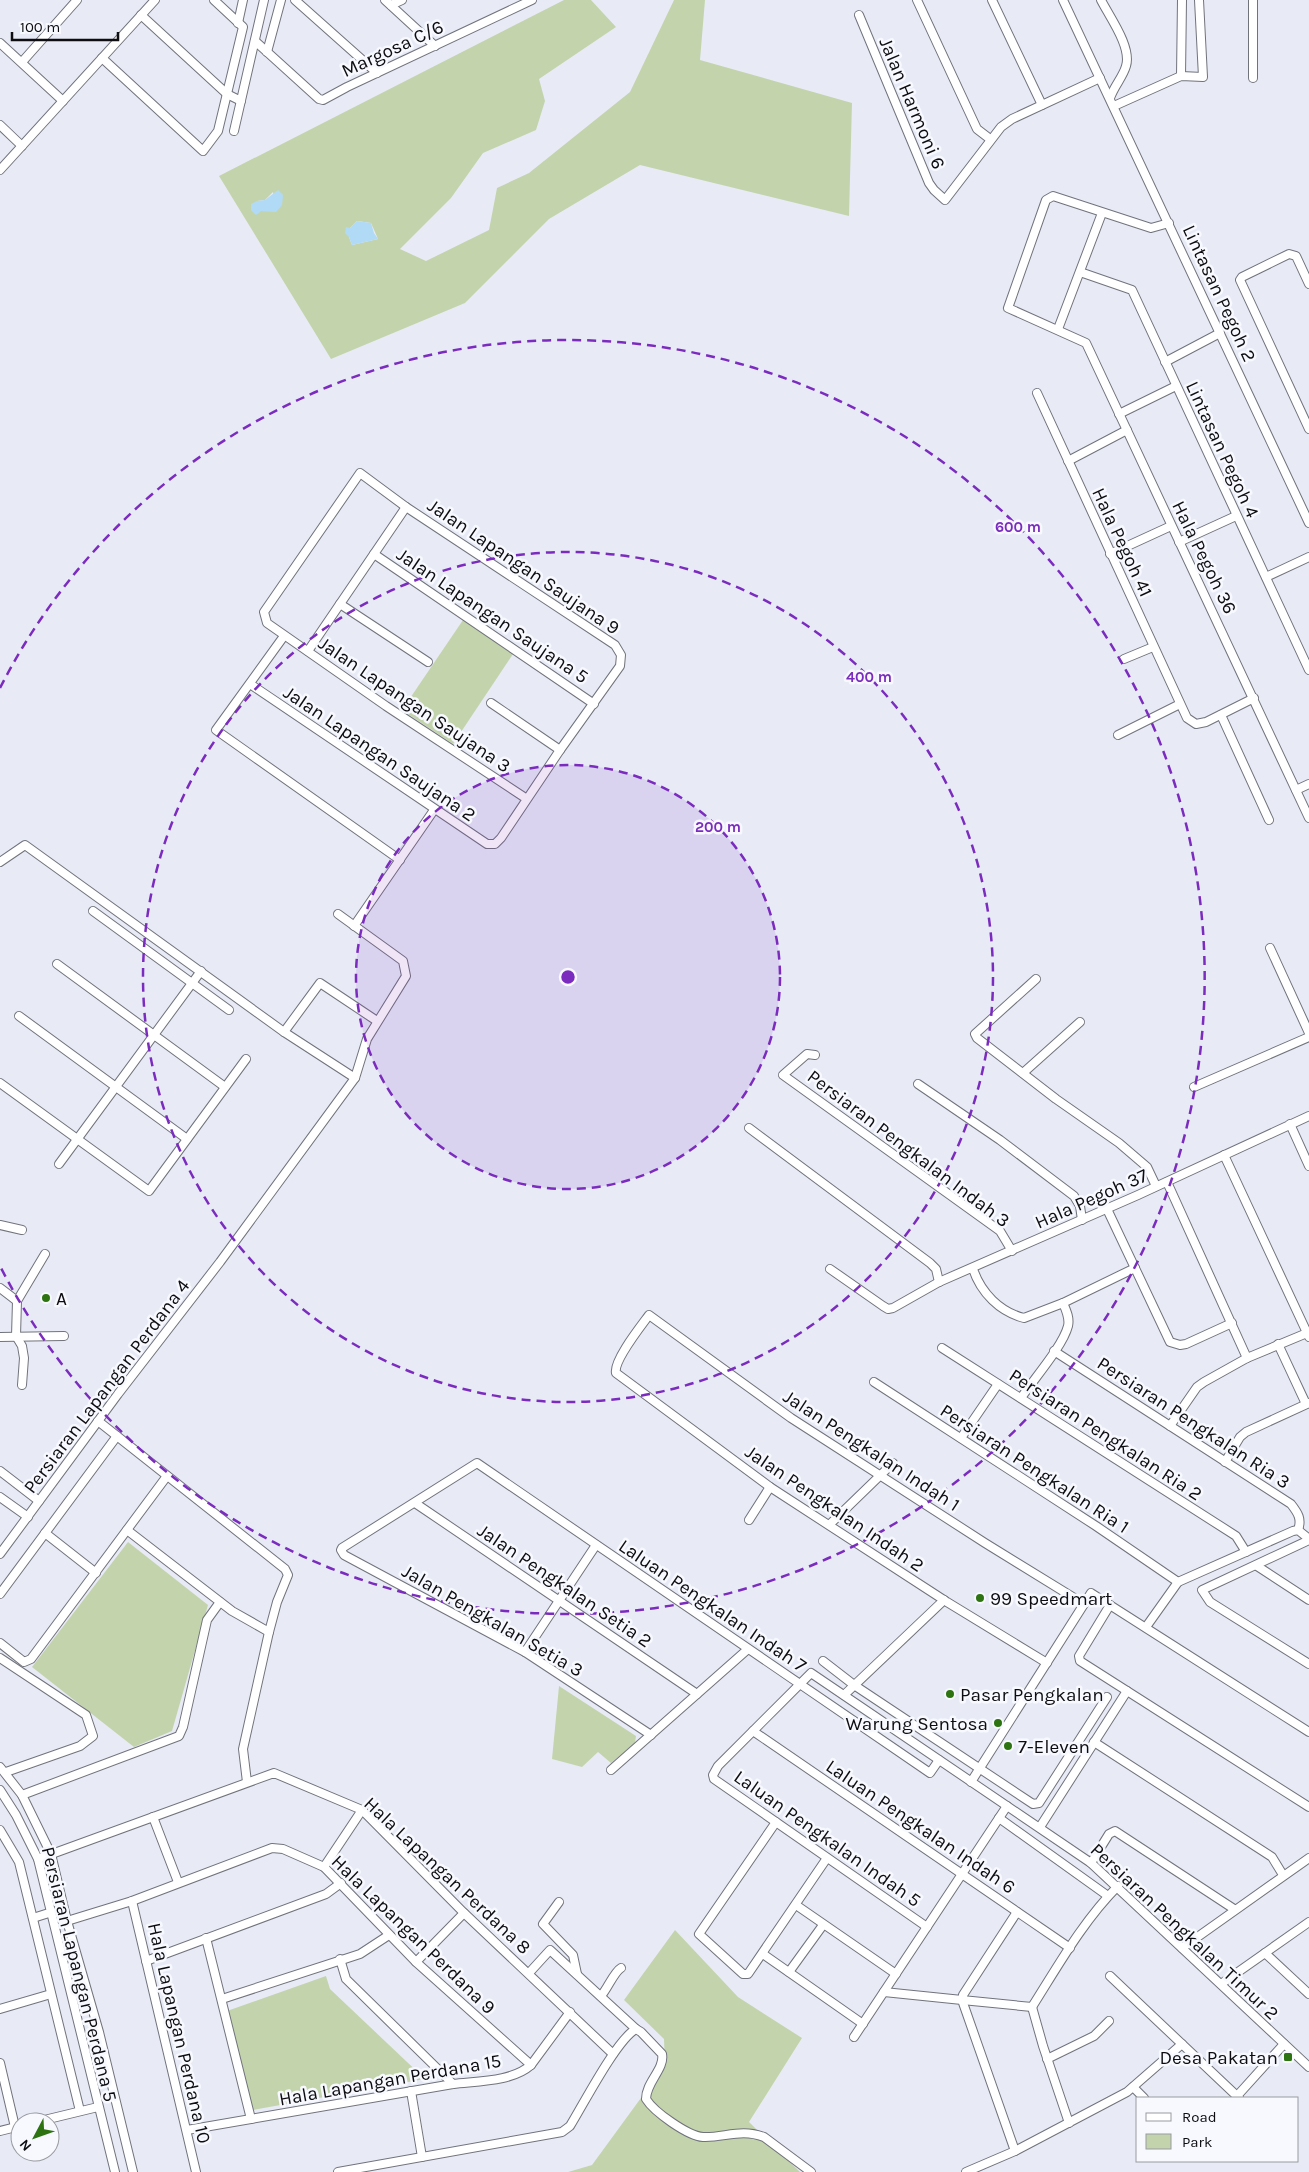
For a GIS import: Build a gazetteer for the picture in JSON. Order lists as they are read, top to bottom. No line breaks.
{"streets":{"street":["Margosa C/6","Jalan Harmoni 6","Lintasan Pegoh 2","Lintasan Pegoh 4","Hala Pegoh 41","Hala Pegoh 36","Jalan Lapangan Saujana 9","Jalan Lapangan Saujana 5","Jalan Lapangan Saujana 3","Jalan Lapangan Saujana 2","Persiaran Pengkalan Indah 3","Hala Pegoh 37","Persiaran Lapangan Perdana 4","Persiaran Pengkalan Ria 3","Persiaran Pengkalan Ria 2","Jalan Pengkalan Indah 1","Persiaran Pengkalan Ria 1","Jalan Pengkalan Indah 2","Jalan Pengkalan Setia 2","Laluan Pengkalan Indah 7","Jalan Pengkalan Setia 3","Laluan Pengkalan Indah 6","Laluan Pengkalan Indah 5","Hala Lapangan Perdana 8","Persiaran Pengkalan Timur 2","Hala Lapangan Perdana 9","Persiaran Lapangan Perdana 5","Hala Lapangan Perdana 10","Hala Lapangan Perdana 15"]},"crossings":[["Jalan Lapangan Saujana 9","Jalan Lapangan Saujana 5"],["Jalan Lapangan Saujana 9","Jalan Lapangan Saujana 3"],["Jalan Lapangan Saujana 9","Jalan Lapangan Saujana 2"],["Persiaran Pengkalan Indah 3","Hala Pegoh 37"],["Jalan Pengkalan Indah 1","Jalan Pengkalan Indah 2"],["Jalan Pengkalan Setia 2","Laluan Pengkalan Indah 7"],["Jalan Pengkalan Setia 2","Jalan Pengkalan Setia 3"],["Laluan Pengkalan Indah 7","Jalan Pengkalan Setia 3"],["Laluan Pengkalan Indah 7","Persiaran Pengkalan Timur 2"],["Laluan Pengkalan Indah 6","Laluan Pengkalan Indah 5"],["Hala Lapangan Perdana 8","Persiaran Lapangan Perdana 5"],["Hala Lapangan Perdana 8","Hala Lapangan Perdana 15"],["Hala Lapangan Perdana 9","Hala Lapangan Perdana 10"],["Hala Lapangan Perdana 9","Hala Lapangan Perdana 15"],["Hala Lapangan Perdana 10","Hala Lapangan Perdana 15"]],"places":{"other":["A","99 Speedmart","Pasar Pengkalan","Warung Sentosa","7-Eleven"],"transit":["Desa Pakatan"]},"legend":["Road","Park"],"scale_bar":"100 m","north":"bottom left","rings":["600 m","400 m","200 m"]}
